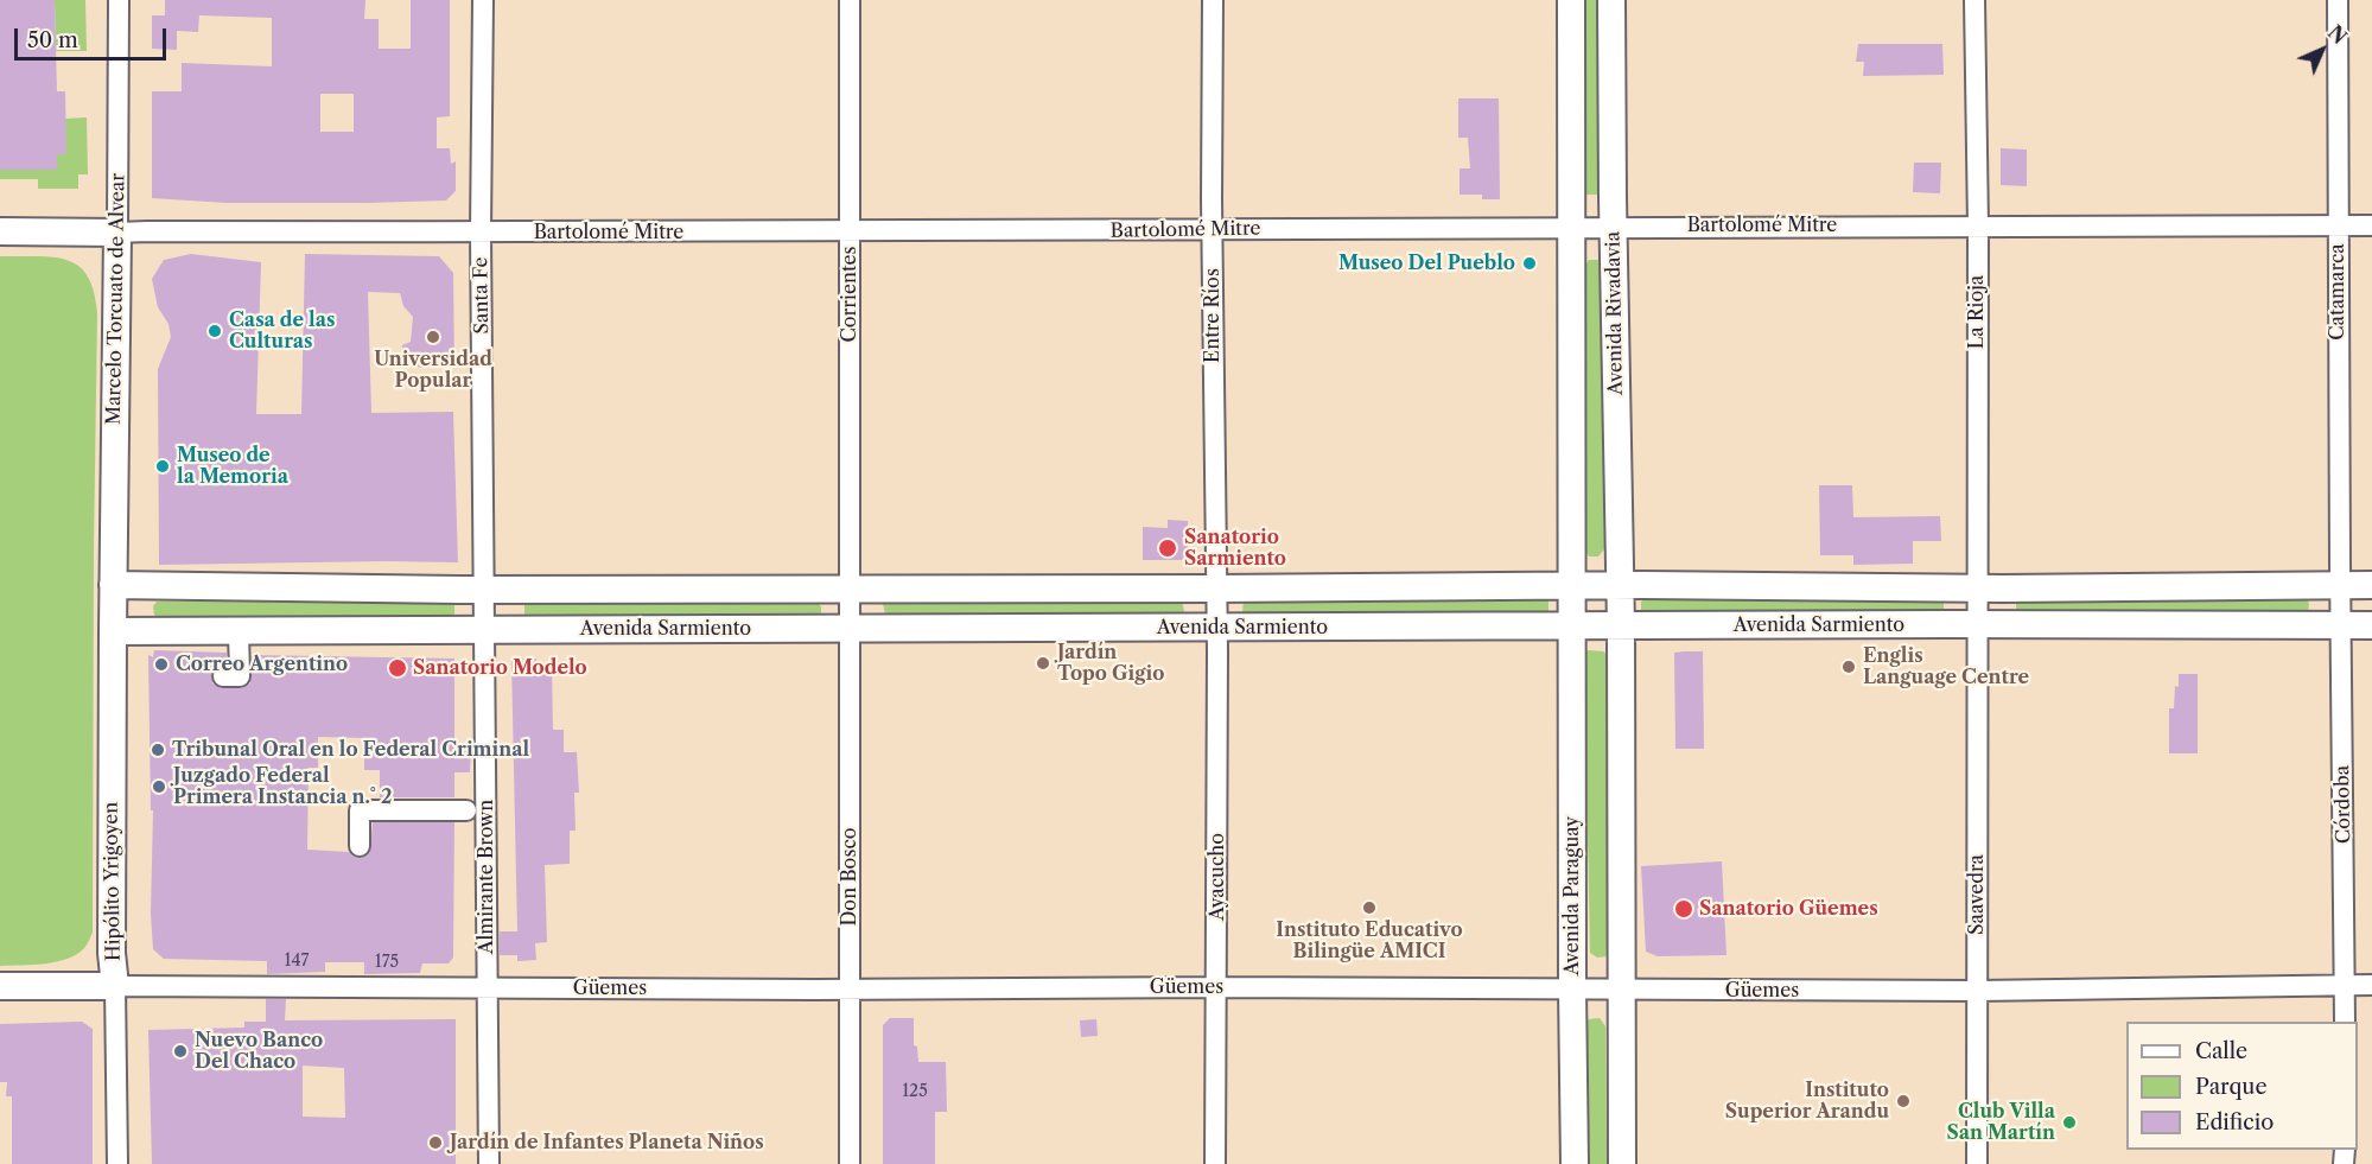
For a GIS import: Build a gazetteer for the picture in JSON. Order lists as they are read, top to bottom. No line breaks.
{"streets":{"main road":["Bartolomé Mitre","Marcelo Torcuato de Alvear","Avenida Rivadavia","Avenida Sarmiento","Hipólito Yrigoyen","Avenida Paraguay","Güemes"],"street":["Catamarca","Corrientes","Santa Fe","La Rioja","Entre Ríos","Córdoba","Almirante Brown","Don Bosco","Ayacucho","Saavedra"]},"crossings":[["Bartolomé Mitre","Catamarca"],["Bartolomé Mitre","Corrientes"],["Bartolomé Mitre","Santa Fe"],["Bartolomé Mitre","Marcelo Torcuato de Alvear"],["Bartolomé Mitre","La Rioja"],["Bartolomé Mitre","Avenida Rivadavia"],["Bartolomé Mitre","Entre Ríos"],["Catamarca","Avenida Sarmiento"],["Catamarca","Córdoba"],["Corrientes","Avenida Sarmiento"],["Corrientes","Don Bosco"],["Santa Fe","Avenida Sarmiento"],["Santa Fe","Almirante Brown"],["Marcelo Torcuato de Alvear","Avenida Sarmiento"],["Marcelo Torcuato de Alvear","Hipólito Yrigoyen"],["La Rioja","Avenida Sarmiento"],["La Rioja","Saavedra"],["Avenida Rivadavia","Avenida Sarmiento"],["Entre Ríos","Avenida Sarmiento"],["Entre Ríos","Ayacucho"],["Avenida Sarmiento","Córdoba"],["Avenida Sarmiento","Almirante Brown"],["Avenida Sarmiento","Don Bosco"],["Avenida Sarmiento","Ayacucho"],["Avenida Sarmiento","Hipólito Yrigoyen"],["Avenida Sarmiento","Saavedra"],["Avenida Sarmiento","Avenida Paraguay"],["Córdoba","Güemes"],["Almirante Brown","Güemes"],["Don Bosco","Güemes"],["Ayacucho","Güemes"],["Hipólito Yrigoyen","Güemes"],["Saavedra","Güemes"],["Avenida Paraguay","Güemes"]],"places":["Museo Del Pueblo","Casa de las Culturas","Universidad Popular","Museo de la Memoria","Sanatorio Sarmiento","Jardín Topo Gigio","Correo Argentino","Englis Language Centre","Sanatorio Modelo","Tribunal Oral en lo Federal Criminal","Juzgado Federal Primera Instancia n.° 2","Instituto Educativo Bilingüe AMICI","Sanatorio Güemes","Nuevo Banco Del Chaco","Instituto Superior Arandu","Club Villa San Martín","Jardín de Infantes Planeta Niños"],"house_numbers":["147","175","125"],"legend":["Calle","Parque","Edificio"],"scale_bar":"50 m","north":"top right"}
